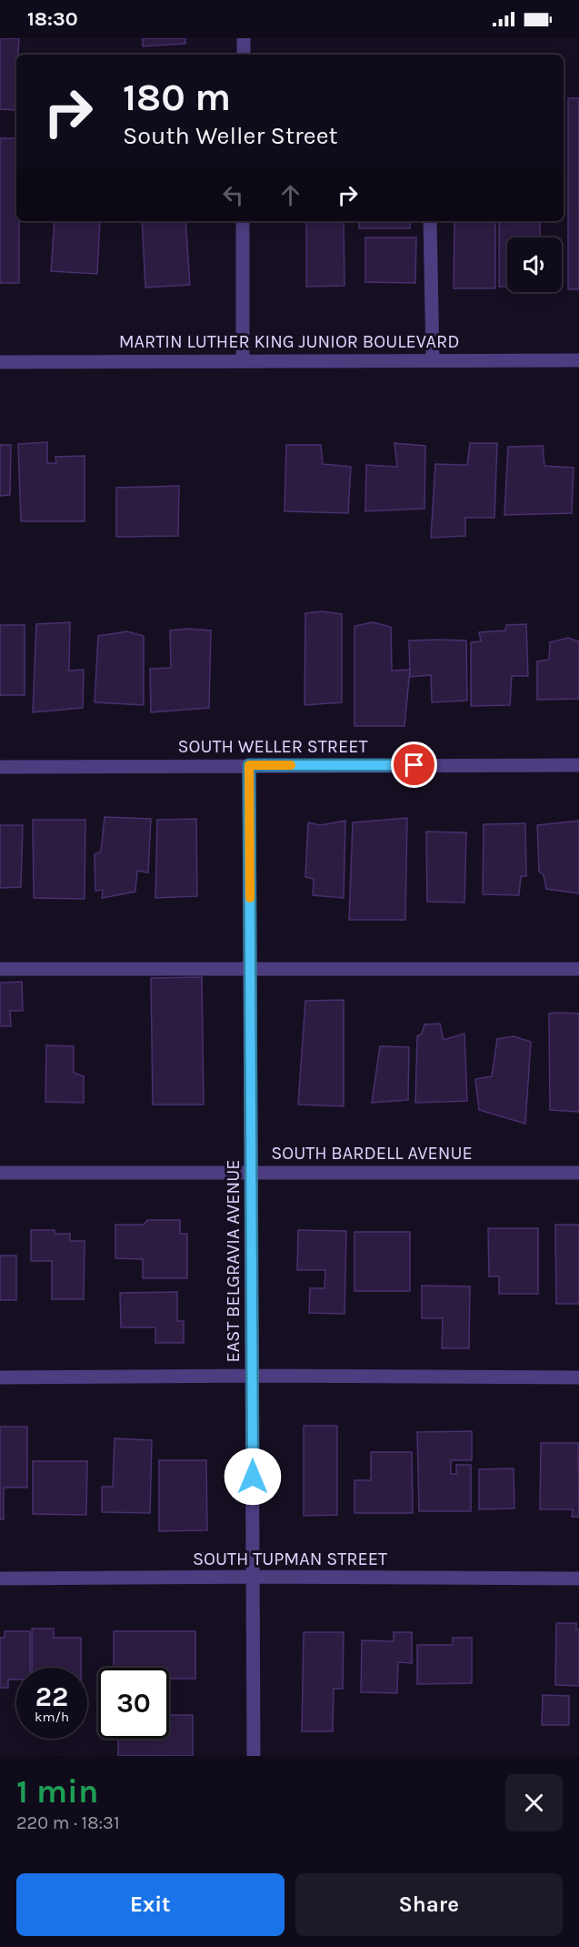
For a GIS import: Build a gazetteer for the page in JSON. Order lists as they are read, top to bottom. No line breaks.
{"streets":{"street":["MARTIN LUTHER KING JUNIOR BOULEVARD","SOUTH WELLER STREET","SOUTH BARDELL AVENUE","EAST BELGRAVIA AVENUE","SOUTH TUPMAN STREET"]},"crossings":[["SOUTH WELLER STREET","EAST BELGRAVIA AVENUE"],["SOUTH BARDELL AVENUE","EAST BELGRAVIA AVENUE"],["EAST BELGRAVIA AVENUE","SOUTH TUPMAN STREET"]],"page":{"status":"18:30","turn":["180 m","South Weller Street"],"speed":"22 km/h","limit":"30","heading":["1 min","220 m · 18:31"],"buttons":["Exit","Share"]}}
